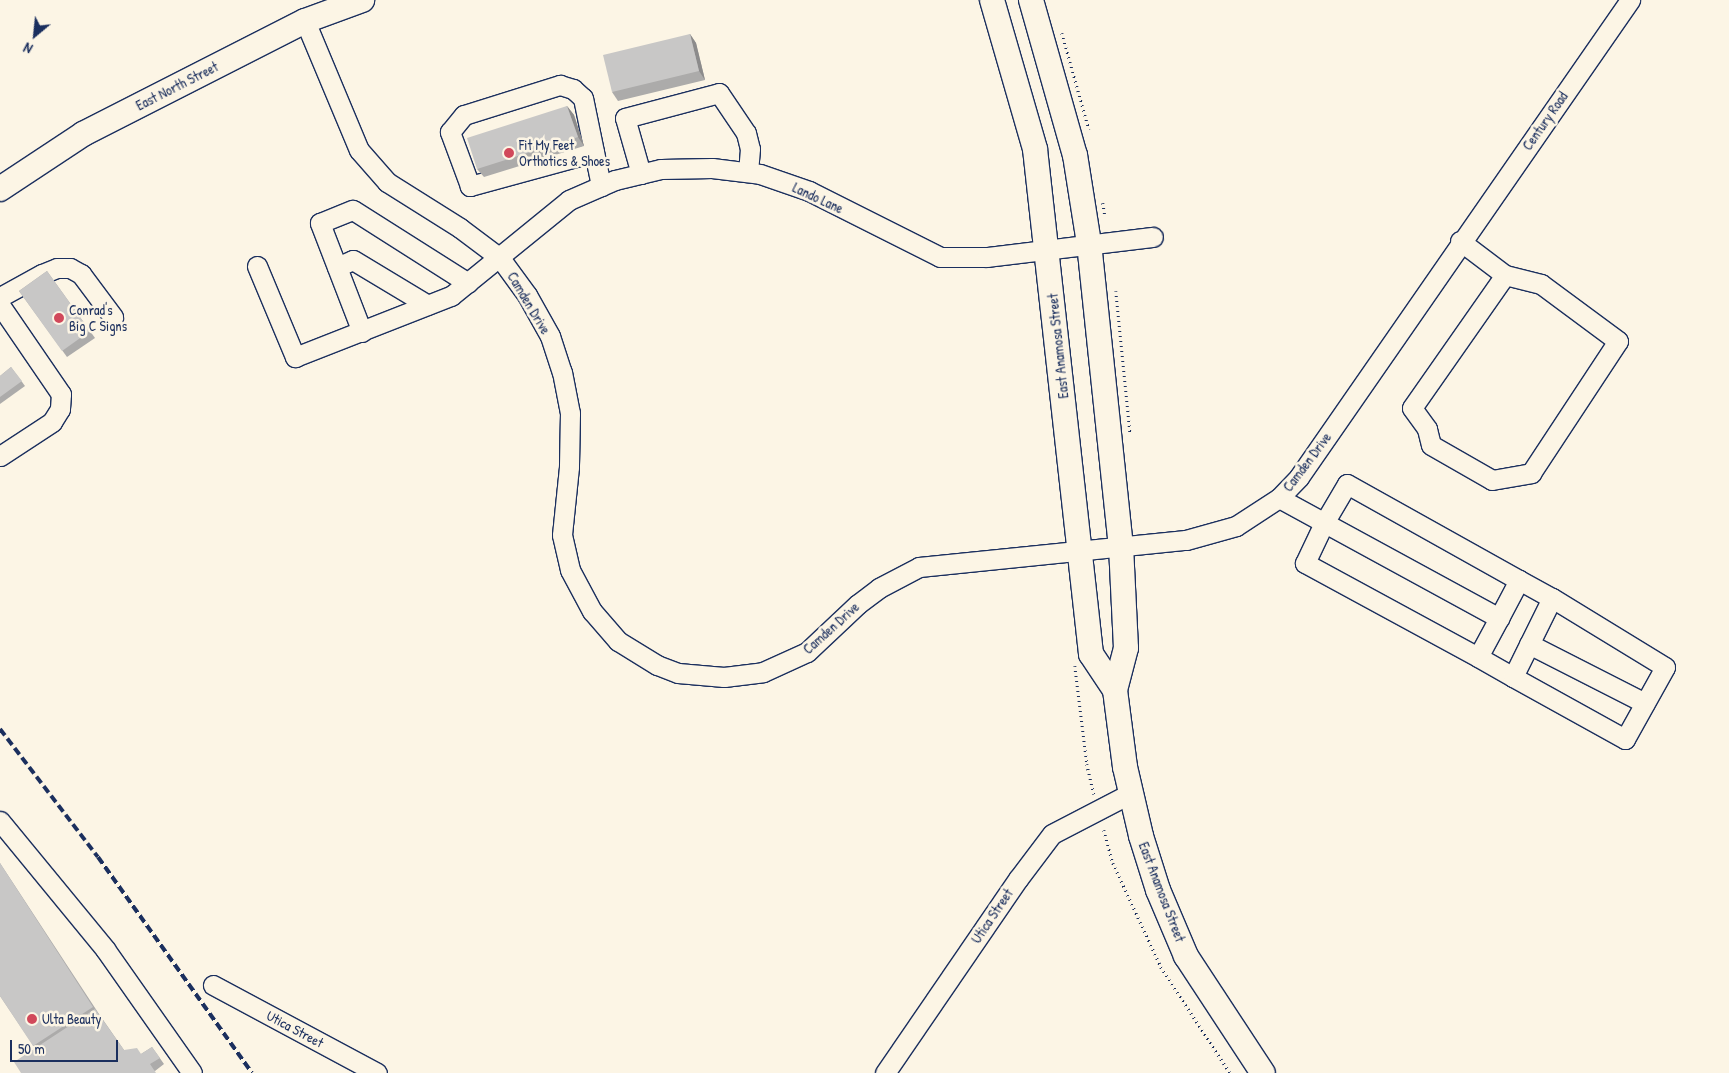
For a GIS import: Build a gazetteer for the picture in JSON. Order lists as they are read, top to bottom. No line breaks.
{"streets":{"main road":["East North Street","East Anamosa Street"],"street":["Century Road","Lando Lane","Camden Drive","Utica Street"]},"crossings":[["East North Street","Camden Drive"],["Century Road","Camden Drive"],["Lando Lane","Camden Drive"],["Lando Lane","East Anamosa Street"],["Camden Drive","East Anamosa Street"],["East Anamosa Street","Utica Street"]],"places":["Fit My Feet Orthotics & Shoes","Conrad's Big C Signs","Ulta Beauty"],"scale_bar":"50 m","north":"bottom left"}
